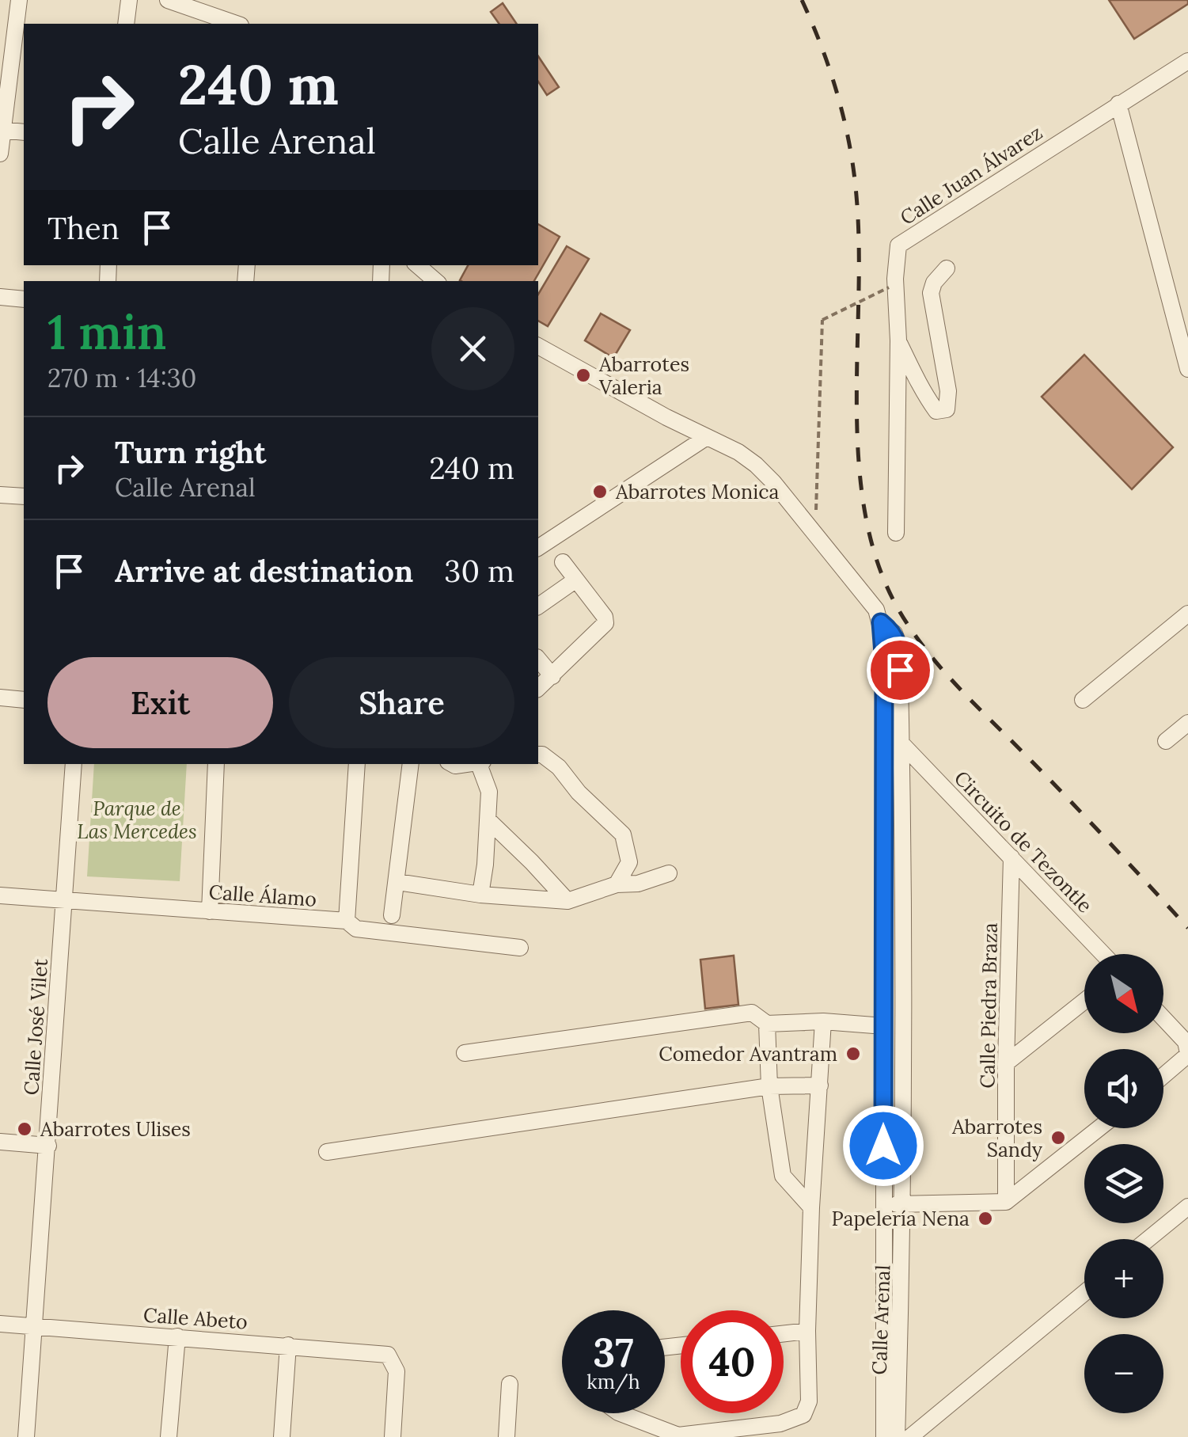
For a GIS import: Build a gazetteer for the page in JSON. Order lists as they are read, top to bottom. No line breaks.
{"streets":{"street":["Calle Juan Álvarez","Circuito de Tezontle","Calle Álamo","Calle Piedra Braza","Calle José Vilet","Calle Abeto","Calle Arenal"]},"crossings":[["Circuito de Tezontle","Calle Piedra Braza"],["Circuito de Tezontle","Calle Arenal"],["Calle Álamo","Calle José Vilet"],["Calle José Vilet","Calle Abeto"]],"parks":["Parque de Las Mercedes"],"places":["Abarrotes Valeria","Abarrotes Monica","Comedor Avantram","Abarrotes Ulises","Abarrotes Sandy","Papelería Nena"],"north":"bottom right","page":{"turn":["240 m","Calle Arenal"],"then":"Then","heading":["1 min","270 m · 14:30"],"list":[{"name":"Turn right","note":"Calle Arenal","value":"240 m"},{"name":"Arrive at destination","value":"30 m"}],"buttons":["Exit","Share"],"map_buttons":["+","−"],"speed":"37 km/h","limit":"40"}}
